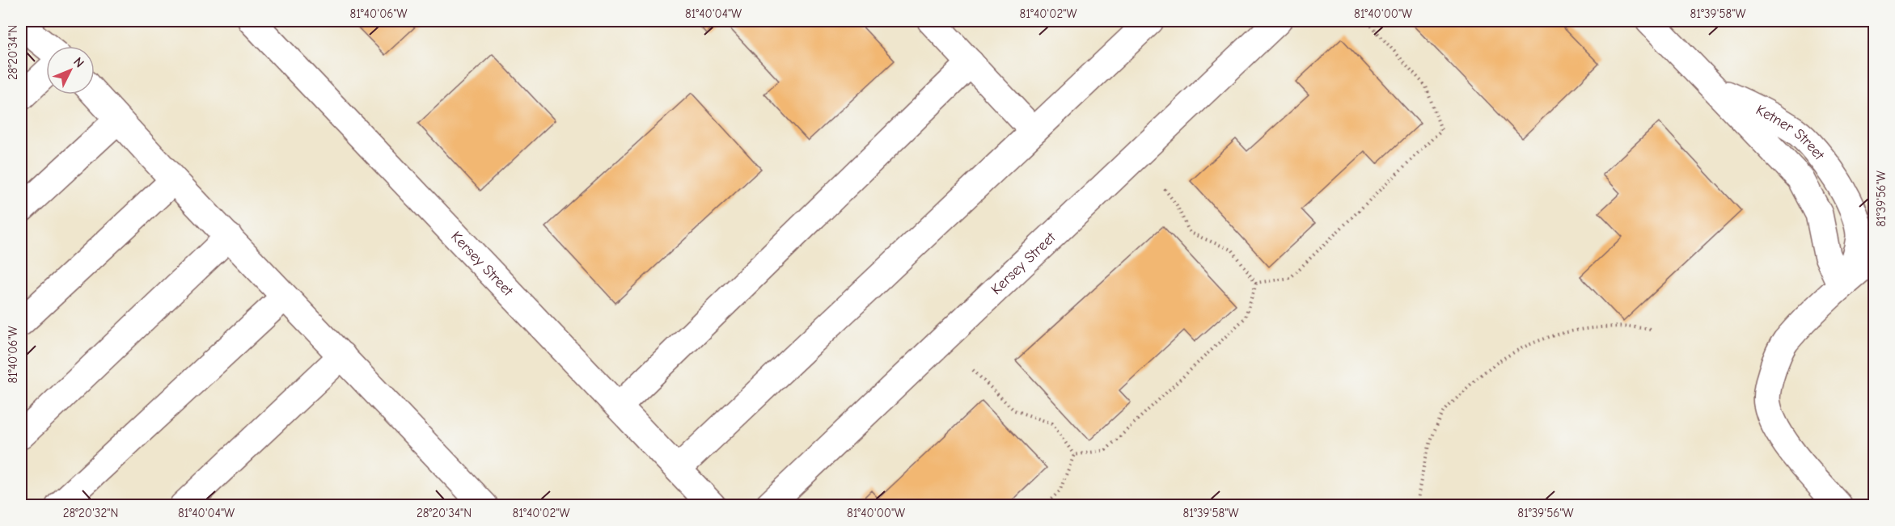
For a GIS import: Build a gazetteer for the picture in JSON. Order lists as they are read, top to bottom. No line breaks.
{"streets":{"street":["Ketner Street","Kersey Street"]},"north":"top right","coordinates":["81°40'06\"W","81°40'04\"W","81°40'02\"W","81°40'00\"W","81°39'58\"W","28°20'34\"N","81°39'56\"W","28°20'32\"N"]}
